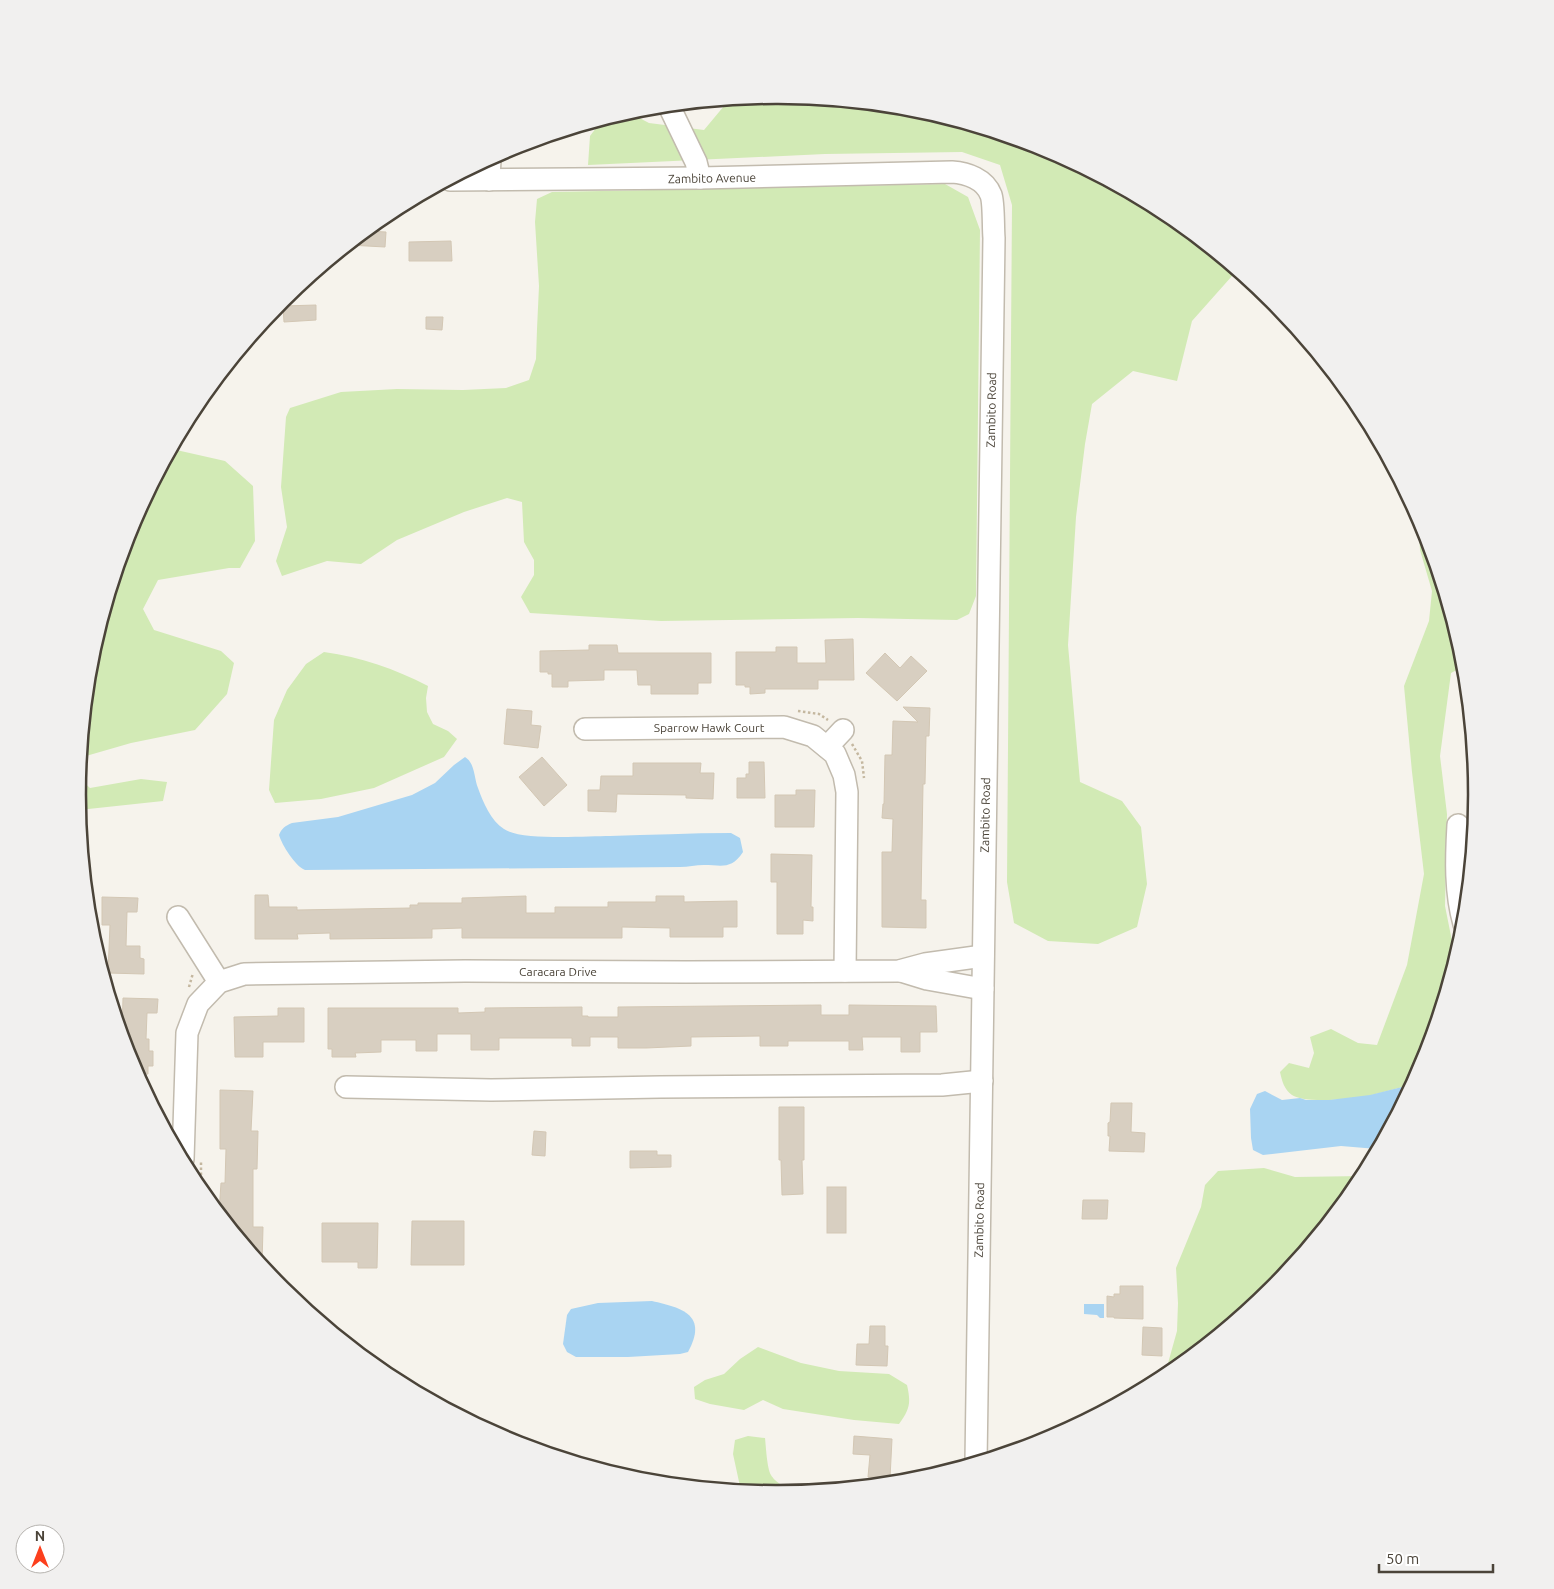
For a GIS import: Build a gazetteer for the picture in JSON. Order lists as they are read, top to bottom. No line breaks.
{"streets":{"street":["Zambito Avenue","Zambito Road","Sparrow Hawk Court","Caracara Drive"]},"crossings":[["Zambito Avenue","Zambito Road"],["Zambito Road","Caracara Drive"],["Sparrow Hawk Court","Caracara Drive"]],"scale_bar":"50 m","north":"top"}
